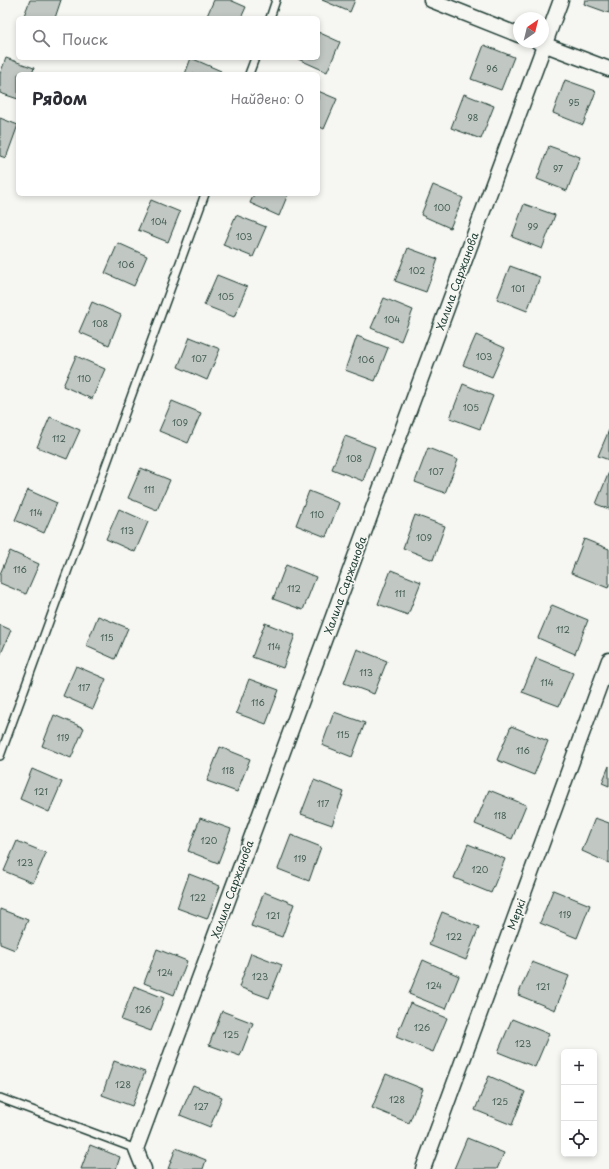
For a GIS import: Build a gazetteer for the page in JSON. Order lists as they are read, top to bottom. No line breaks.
{"streets":{"street":["Халила Саржанова","Меркі"]},"house_numbers":["96","95","98","97","100","104","99","103","106","102","101","105","104","108","103","107","106","110","105","109","112","108","107","111","114","110","113","109","116","112","111","112","115","114","113","114","117","116","115","119","116","118","121","117","118","120","119","123","120","122","119","121","122","124","123","124","121","126","126","125","123","128","128","125","127"],"north":"top right","page":{"search":"Поиск","heading":["Рядом","Найдено: 0"],"map_buttons":["+","−"]}}
